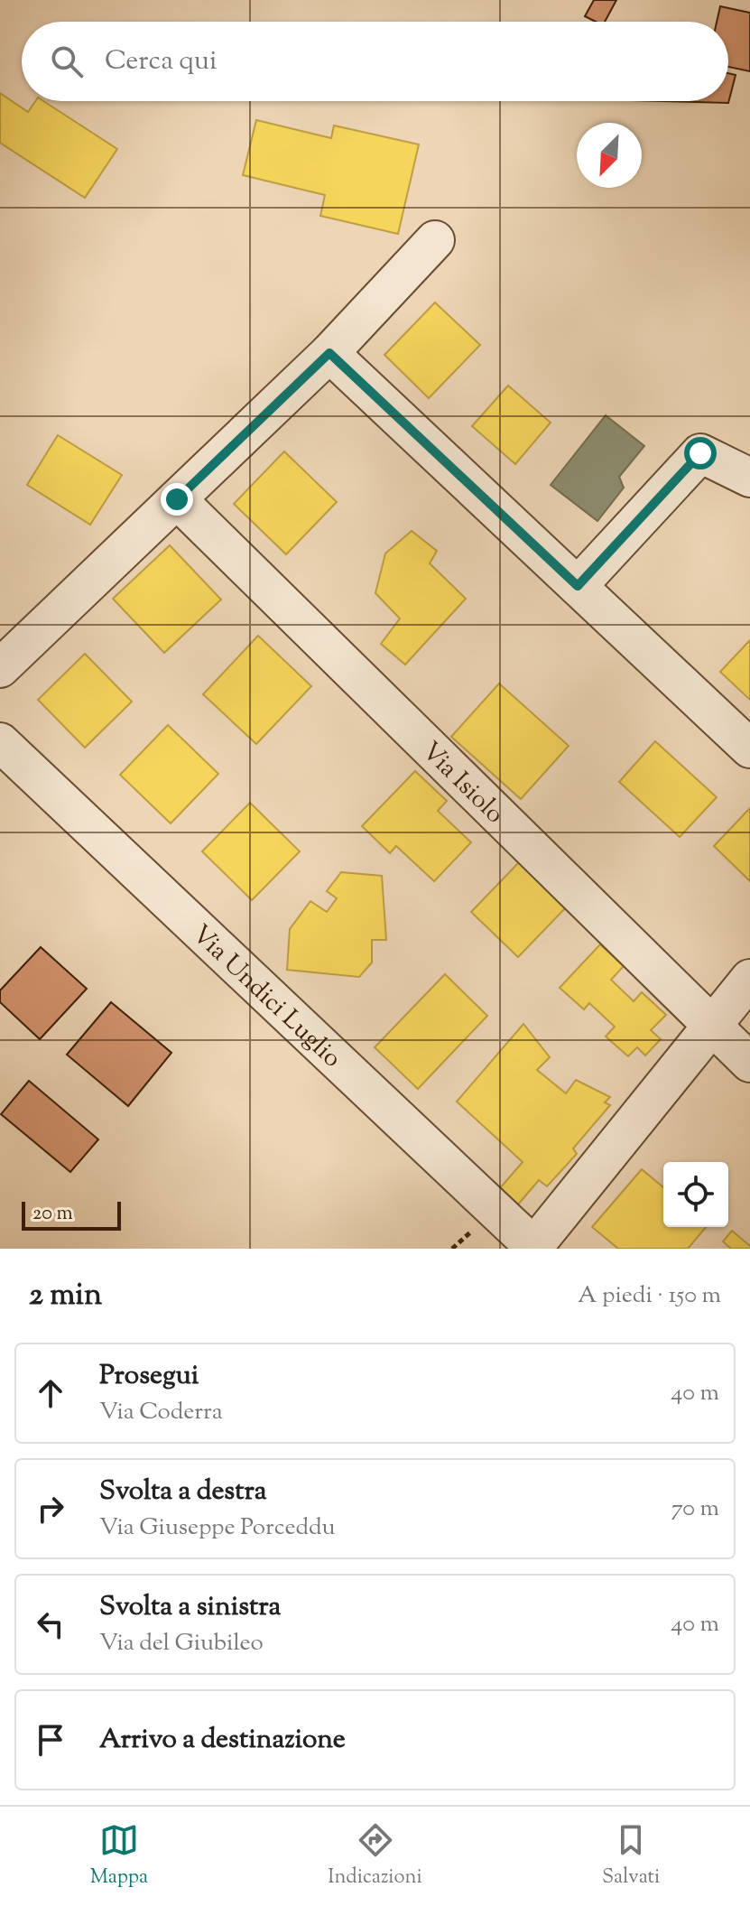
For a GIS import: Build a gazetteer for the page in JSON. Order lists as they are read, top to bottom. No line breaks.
{"streets":{"street":["Via Isiolo","Via Undici Luglio"]},"scale_bar":"20 m","north":"bottom left","page":{"search":"Cerca qui","scale":"20 m","heading":["2 min","A piedi · 150 m"],"list":[["Prosegui","Via Coderra","40 m"],["Svolta a destra","Via Giuseppe Porceddu","70 m"],["Svolta a sinistra","Via del Giubileo","40 m"],"Arrivo a destinazione"],"nav":["Mappa","Indicazioni","Salvati"]}}
